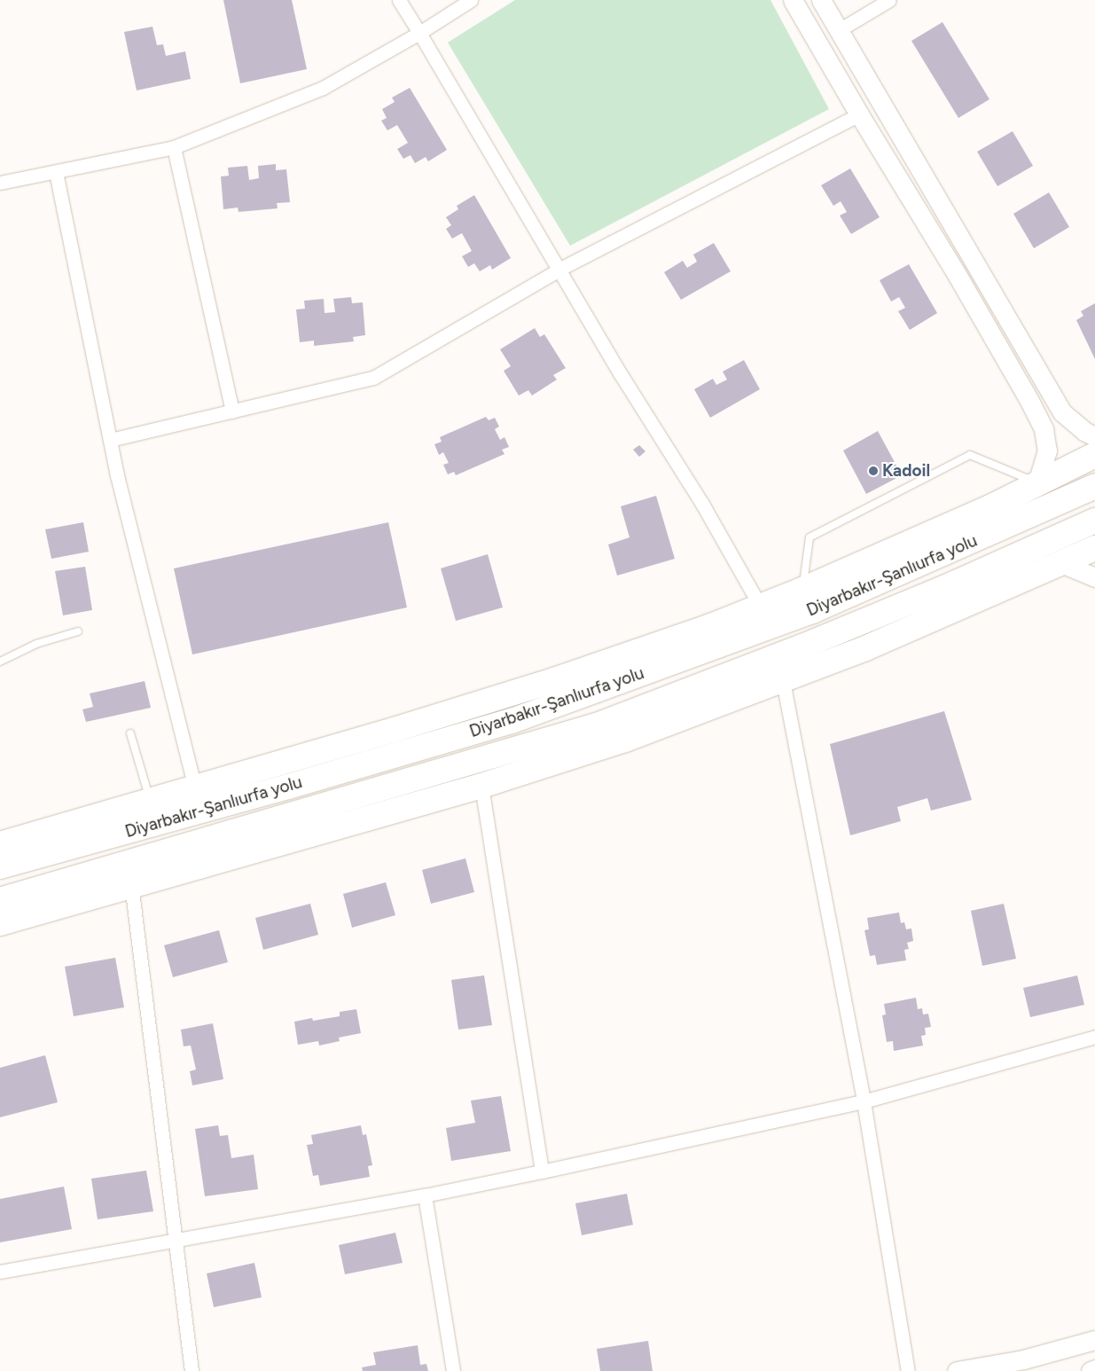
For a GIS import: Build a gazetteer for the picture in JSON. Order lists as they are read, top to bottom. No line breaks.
{"streets":{"highway":["Diyarbakır-Şanlıurfa yolu"]},"places":["Kadoil"]}
